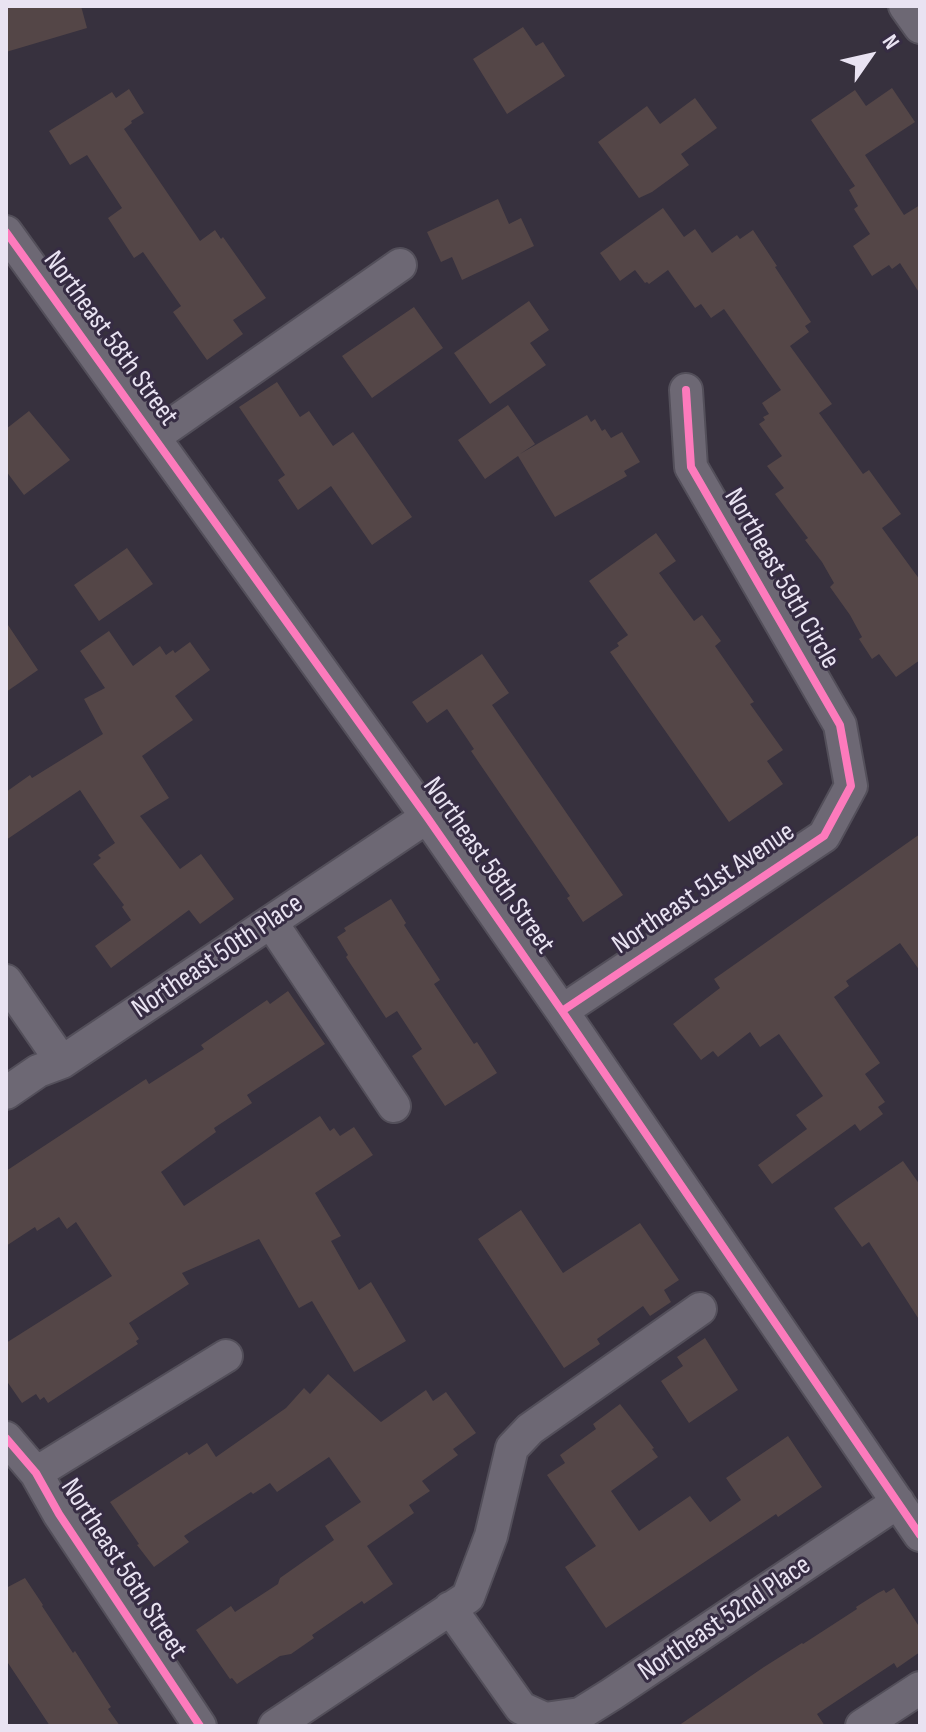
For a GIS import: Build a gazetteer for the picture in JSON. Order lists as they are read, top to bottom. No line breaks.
{"streets":{"street":["Northeast 58th Street","Northeast 59th Circle","Northeast 51st Avenue","Northeast 50th Place","Northeast 56th Street","Northeast 52nd Place"]},"crossings":[["Northeast 58th Street","Northeast 51st Avenue"],["Northeast 58th Street","Northeast 50th Place"],["Northeast 58th Street","Northeast 52nd Place"],["Northeast 59th Circle","Northeast 51st Avenue"]],"north":"top right"}
